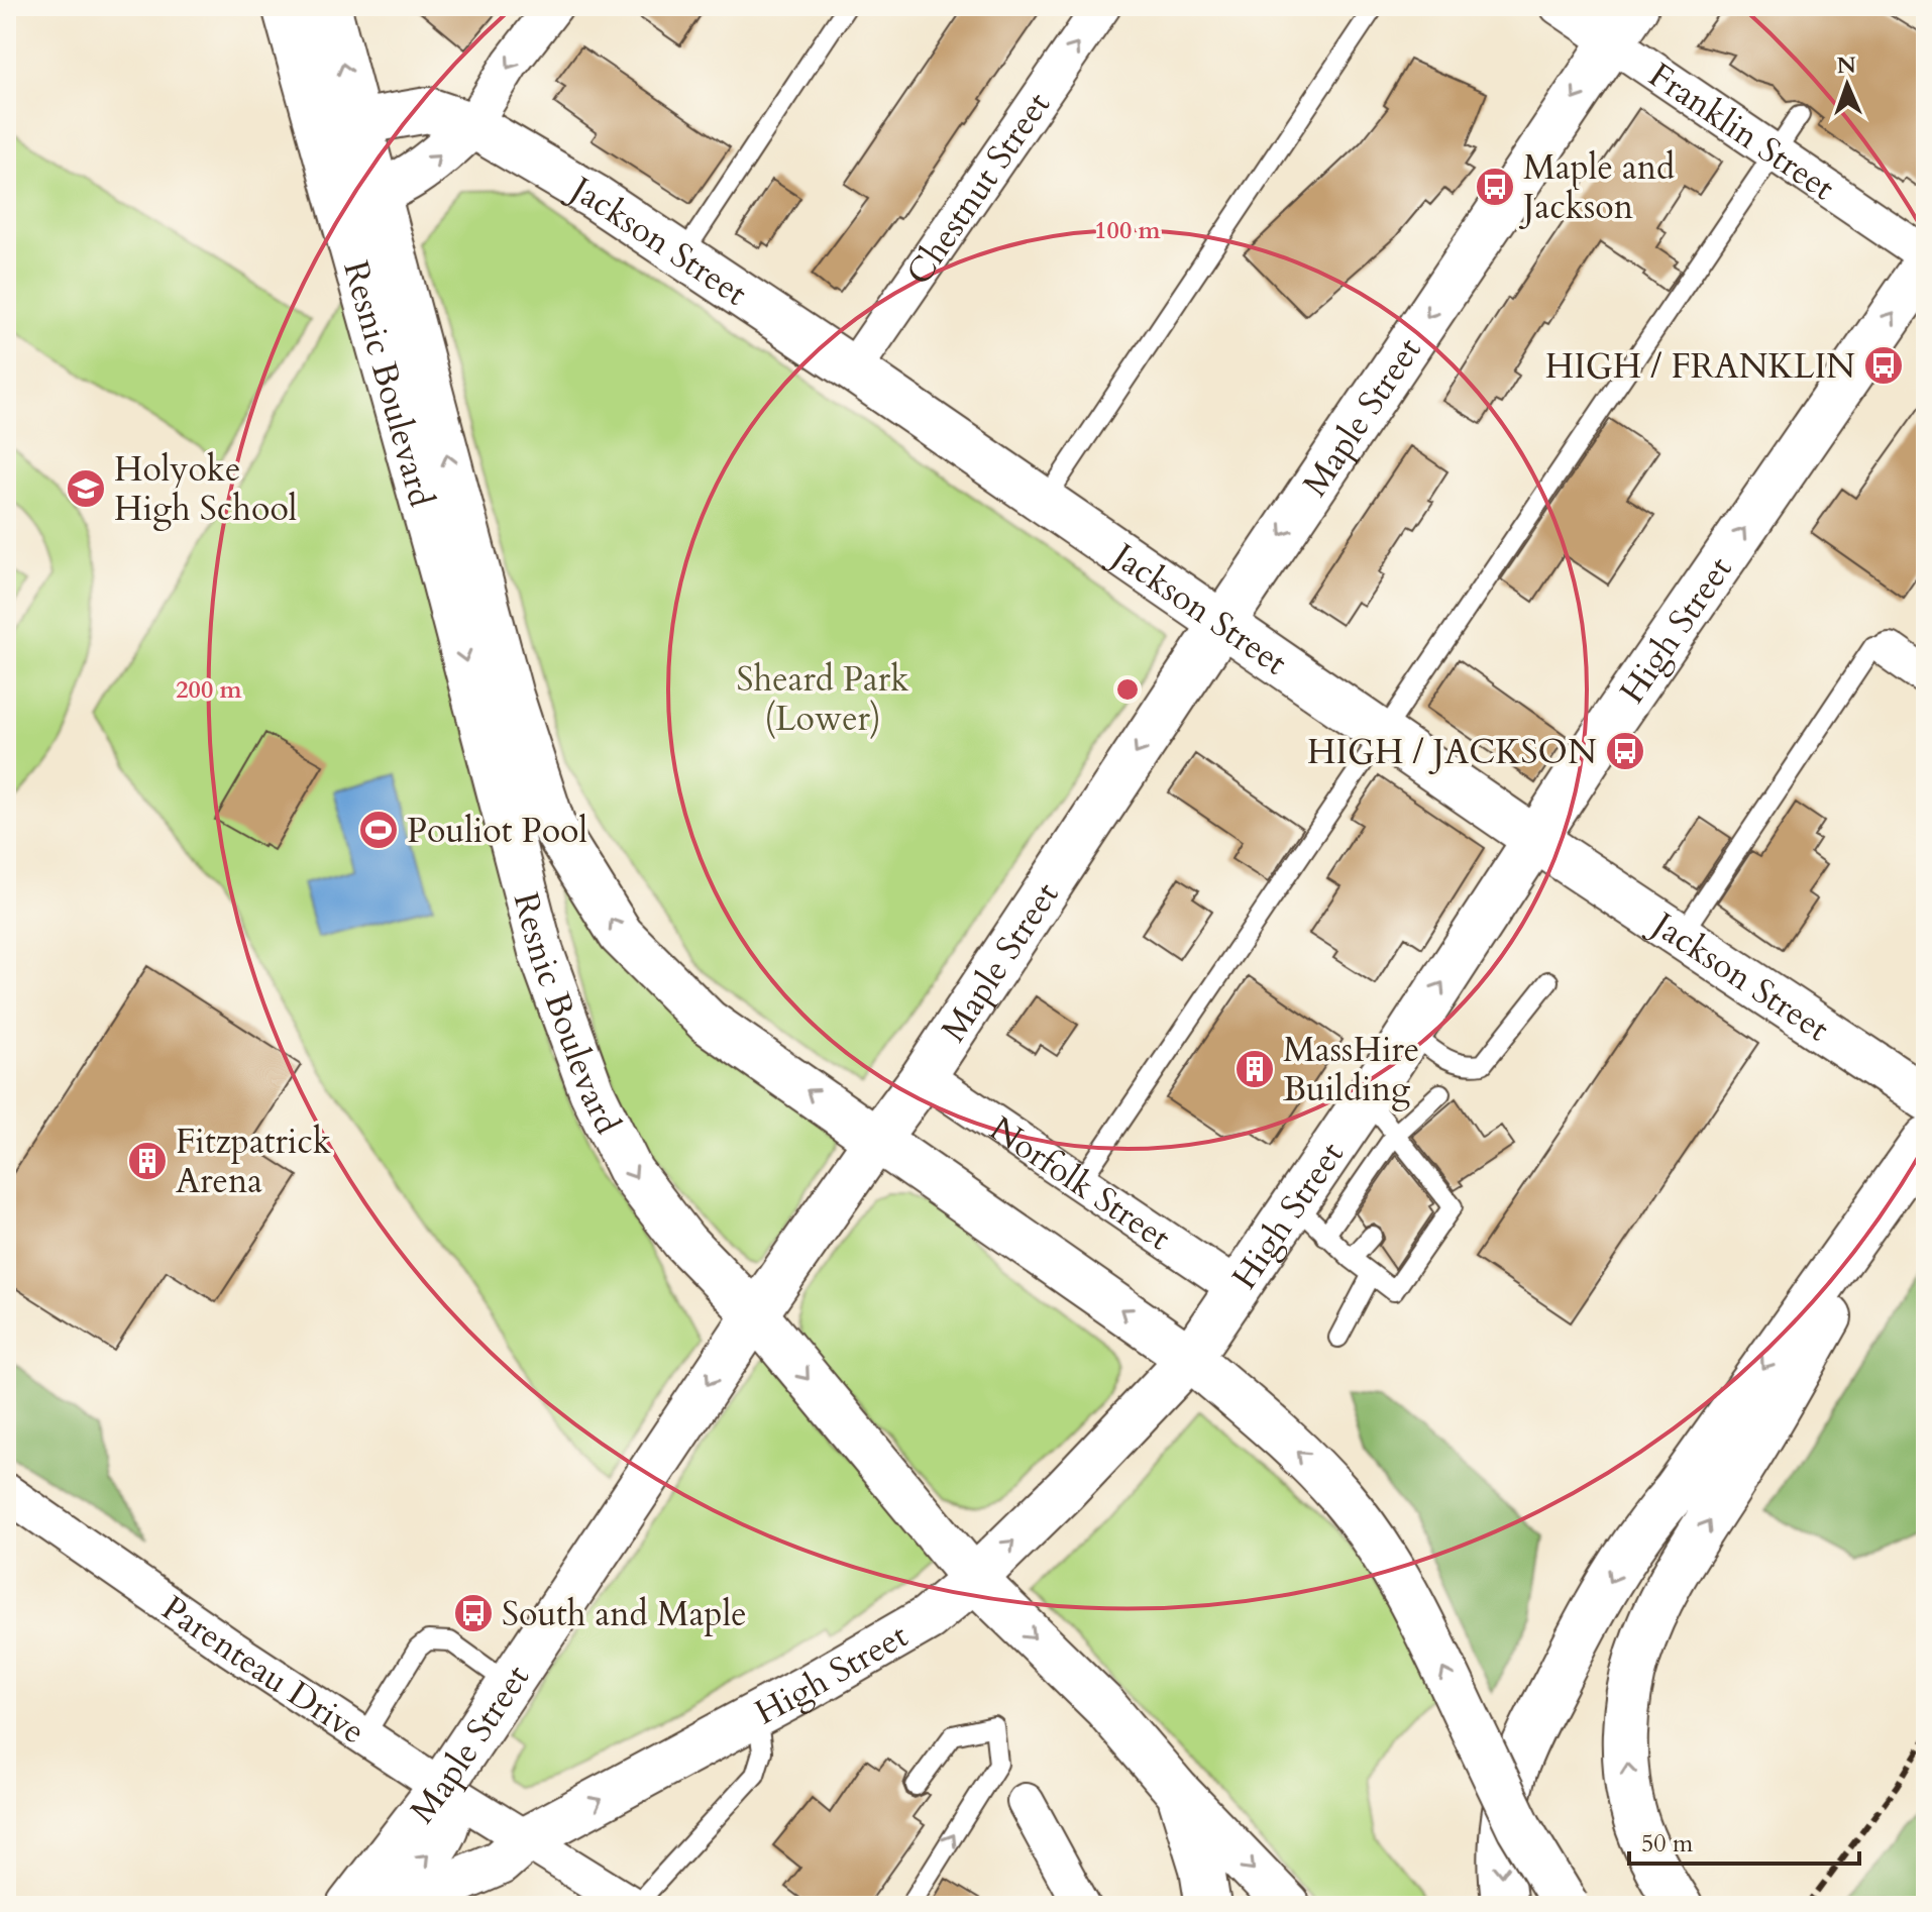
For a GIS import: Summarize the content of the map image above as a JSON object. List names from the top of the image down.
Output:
{
  "streets": {
    "main road": [
      "Jackson Street",
      "Resnic Boulevard",
      "Maple Street",
      "High Street"
    ],
    "street": [
      "Franklin Street",
      "Chestnut Street",
      "Norfolk Street",
      "Parenteau Drive"
    ]
  },
  "crossings": [
    ["Franklin Street", "Maple Street"],
    ["Chestnut Street", "Jackson Street"],
    ["Jackson Street", "Resnic Boulevard"],
    ["Jackson Street", "Maple Street"],
    ["Jackson Street", "High Street"],
    ["Resnic Boulevard", "Maple Street"],
    ["Resnic Boulevard", "High Street"],
    ["Maple Street", "Norfolk Street"],
    ["Maple Street", "Parenteau Drive"],
    ["High Street", "Norfolk Street"],
    ["High Street", "Parenteau Drive"]
  ],
  "one_way": ["Chestnut Street", "Maple Street", "High Street"],
  "parks": ["Sheard Park (Lower)"],
  "places": {
    "bus stop": [
      "Maple and Jackson",
      "HIGH / FRANKLIN",
      "HIGH / JACKSON",
      "South and Maple"
    ],
    "school or university": ["Holyoke High School"],
    "sports": ["Pouliot Pool"],
    "building": ["MassHire Building", "Fitzpatrick Arena"]
  },
  "scale_bar": "50 m",
  "north": "top",
  "rings": ["100 m", "200 m"]
}
